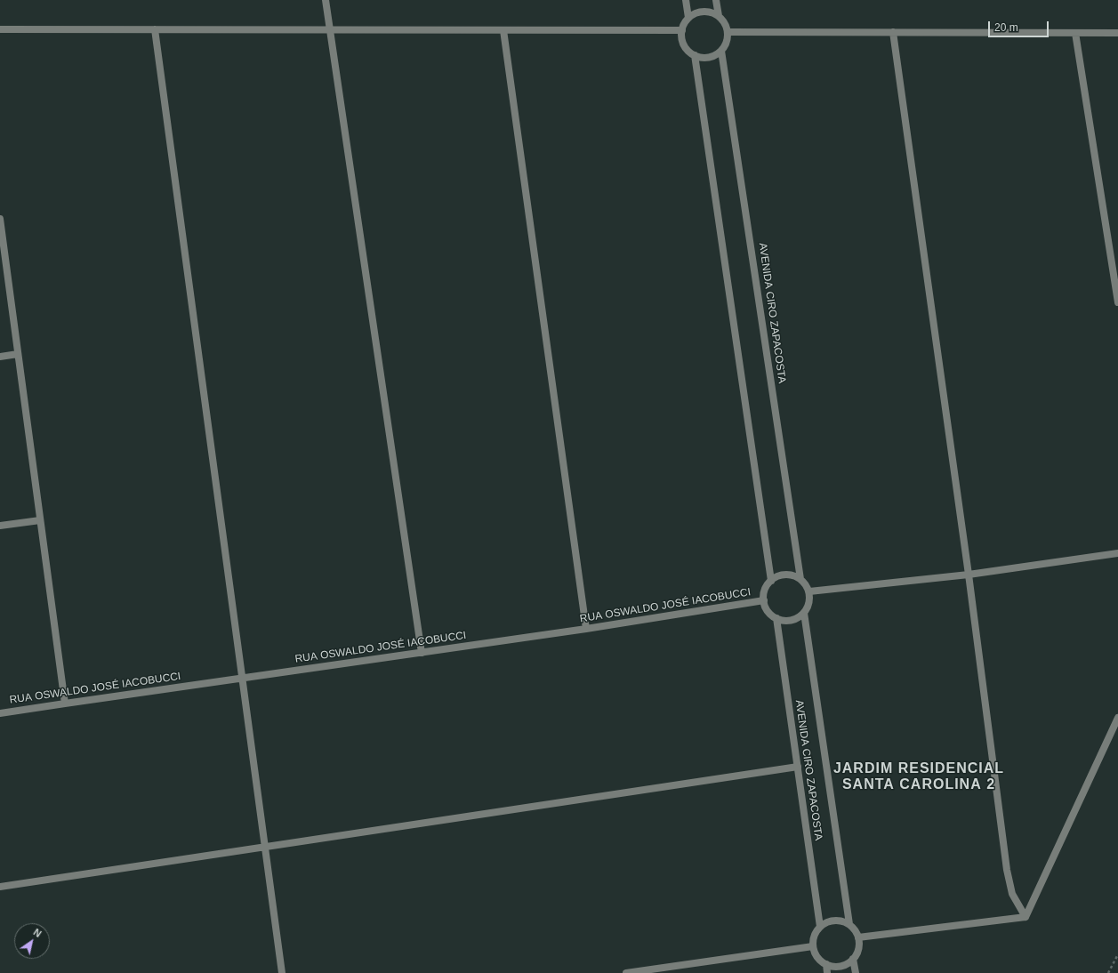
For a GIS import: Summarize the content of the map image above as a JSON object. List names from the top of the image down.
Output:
{
  "streets": {
    "street": ["AVENIDA CIRO ZAPACOSTA", "RUA OSWALDO JOSÉ IACOBUCCI"]
  },
  "crossings": [
    ["AVENIDA CIRO ZAPACOSTA", "RUA OSWALDO JOSÉ IACOBUCCI"]
  ],
  "districts": ["JARDIM RESIDENCIAL SANTA CAROLINA 2"],
  "scale_bar": "20 m",
  "north": "top right"
}
